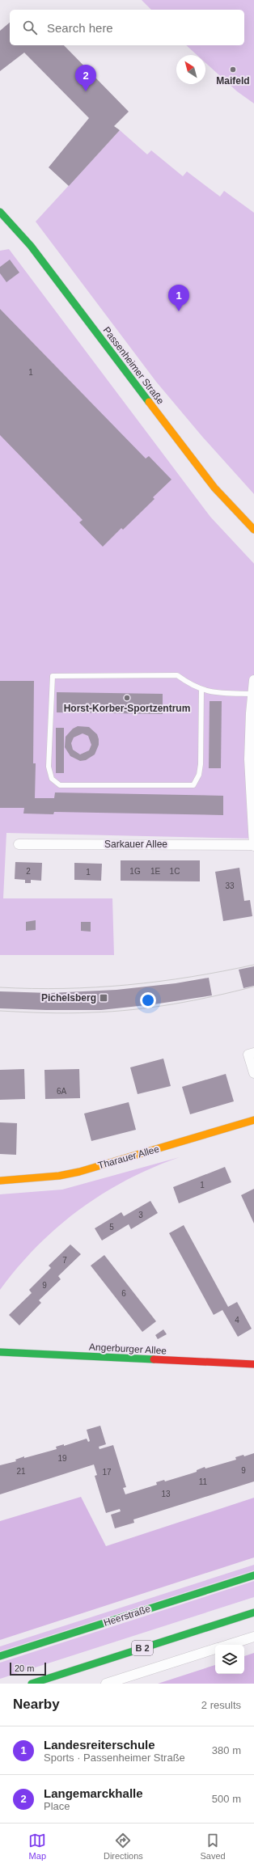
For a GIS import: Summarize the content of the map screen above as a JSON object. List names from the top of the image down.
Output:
{
  "streets": {
    "street": [
      "Passenheimer Straße",
      "Sarkauer Allee",
      "Tharauer Allee",
      "Angerburger Allee",
      "Heerstraße",
      "B 2"
    ]
  },
  "places": {
    "other": ["Maifeld", "Horst-Korber-Sportzentrum"],
    "transit": ["Pichelsberg"]
  },
  "house_numbers": [
    "1",
    "2",
    "1G",
    "1E",
    "1C",
    "1",
    "33",
    "6A",
    "1",
    "3",
    "5",
    "7",
    "9",
    "6",
    "4",
    "19",
    "9",
    "21",
    "17",
    "11",
    "13"
  ],
  "scale_bar": "20 m",
  "north": "top left",
  "page": {
    "search": "Search here",
    "pins": ["2", "1"],
    "scale": "20 m",
    "heading": ["Nearby", "2 results"],
    "list": [
      {
        "mark": "1",
        "name": "Landesreiterschule",
        "note": "Sports · Passenheimer Straße",
        "value": "380 m"
      },
      {
        "mark": "2",
        "name": "Langemarckhalle",
        "note": "Place",
        "value": "500 m"
      }
    ],
    "nav": ["Map", "Directions", "Saved"]
  }
}
